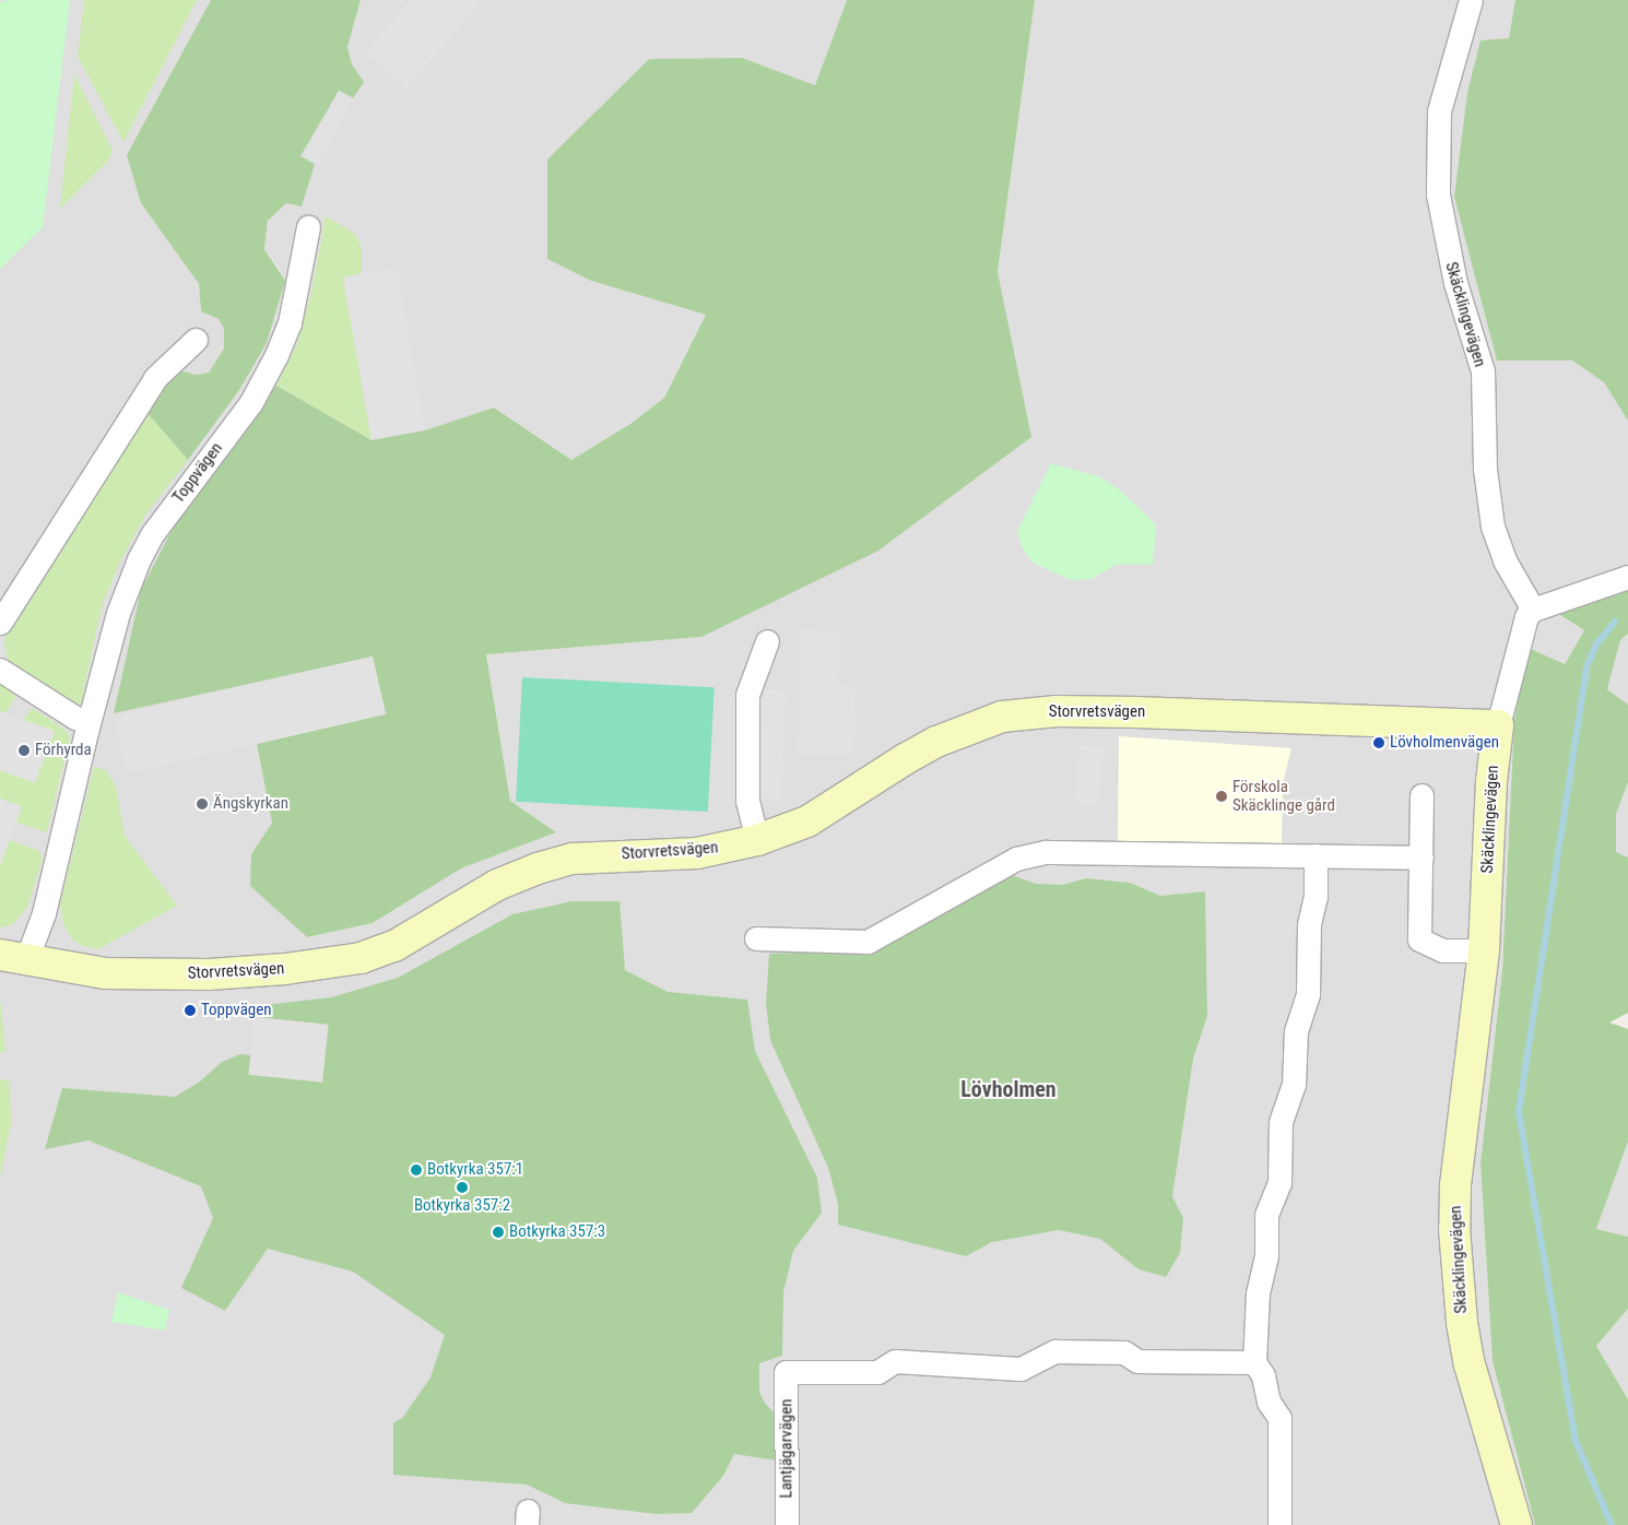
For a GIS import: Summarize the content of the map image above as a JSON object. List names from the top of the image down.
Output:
{
  "streets": {
    "street": [
      "Skäcklingevägen",
      "Toppvägen",
      "Storvretsvägen",
      "Lantjägarvägen"
    ]
  },
  "crossings": [
    ["Skäcklingevägen", "Storvretsvägen"],
    ["Toppvägen", "Storvretsvägen"]
  ],
  "districts": ["Lövholmen"],
  "places": [
    "Lövholmenvägen",
    "Förhyrda",
    "Förskola Skäcklinge gård",
    "Ängskyrkan",
    "Toppvägen",
    "Botkyrka 357:1",
    "Botkyrka 357:2",
    "Botkyrka 357:3"
  ]
}
